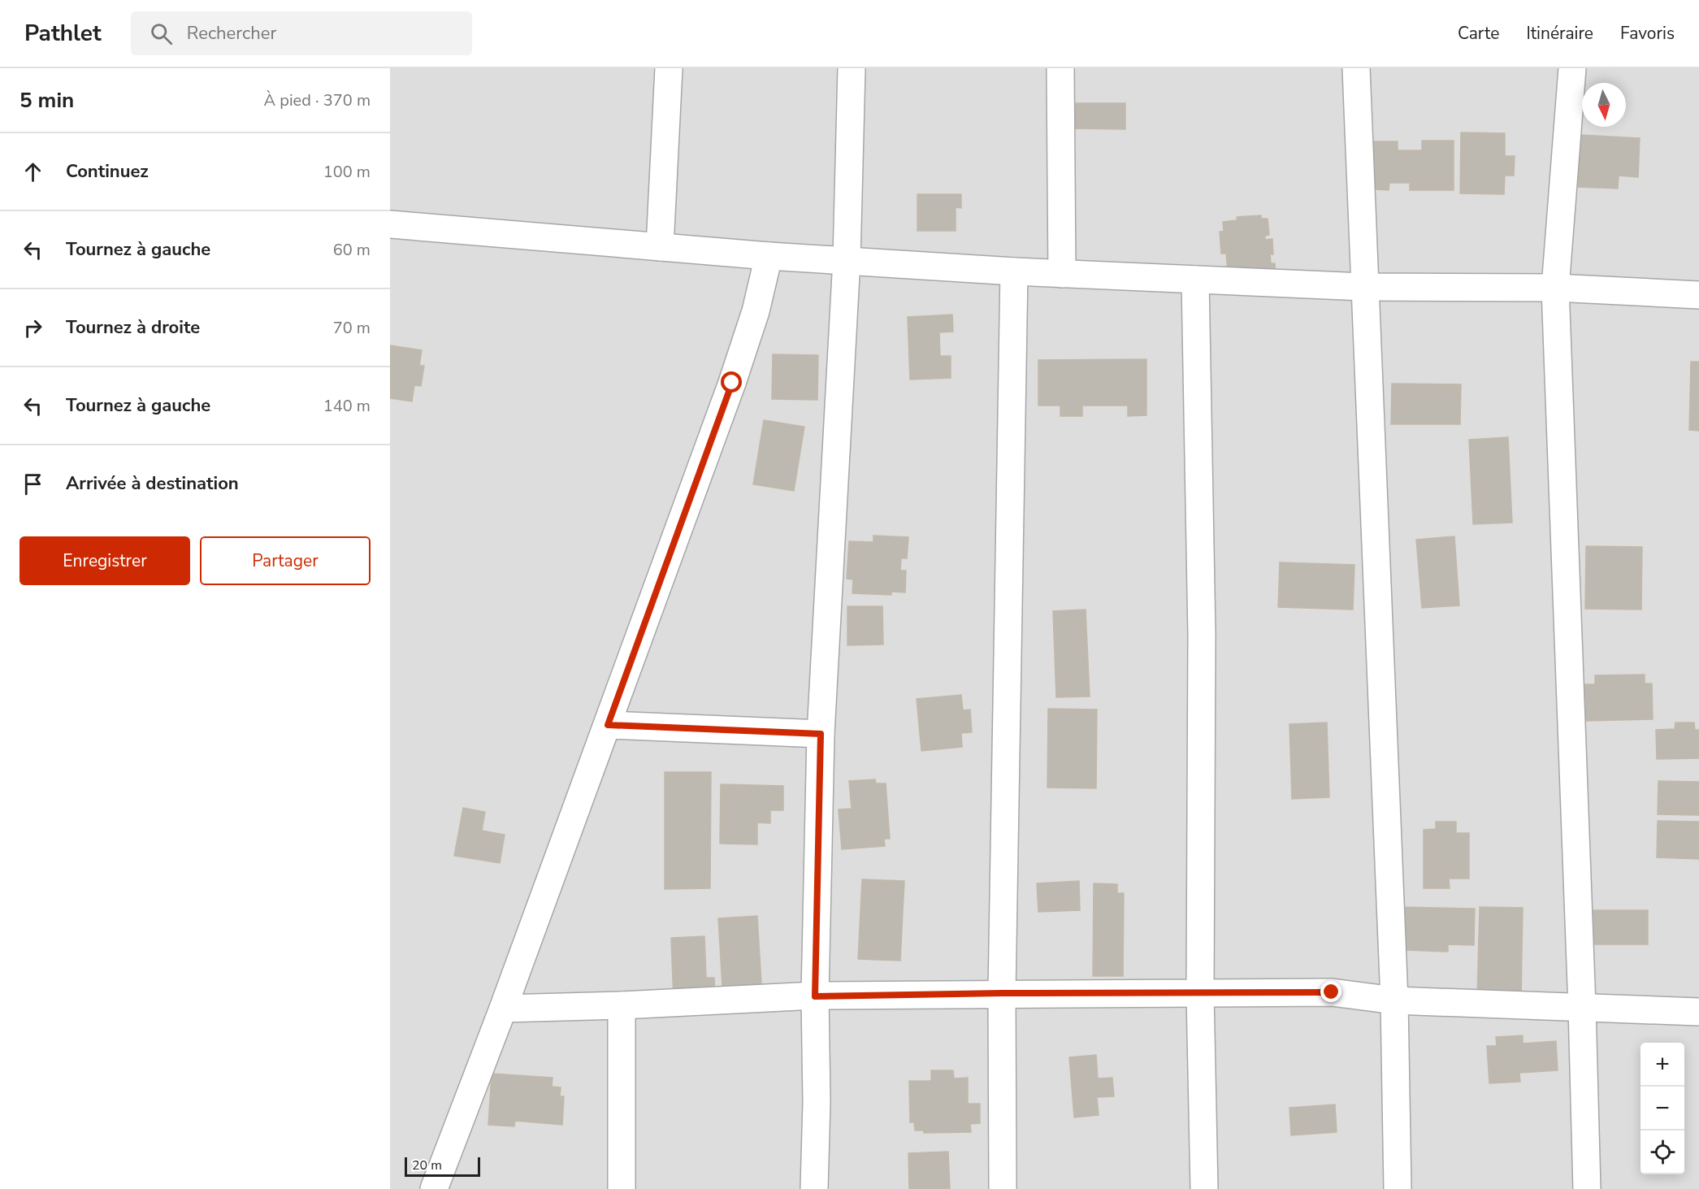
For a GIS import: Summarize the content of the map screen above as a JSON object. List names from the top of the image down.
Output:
{
  "scale_bar": "20 m",
  "north": "bottom",
  "page": {
    "header": "Pathlet",
    "search": "Rechercher",
    "nav": ["Carte", "Itinéraire", "Favoris"],
    "heading": ["5 min", "À pied · 370 m"],
    "list": [
      ["Continuez", "100 m"],
      ["Tournez à gauche", "60 m"],
      ["Tournez à droite", "70 m"],
      ["Tournez à gauche", "140 m"],
      "Arrivée à destination"
    ],
    "buttons": ["Enregistrer", "Partager"],
    "map_buttons": ["+", "−"],
    "scale": "20 m"
  }
}
